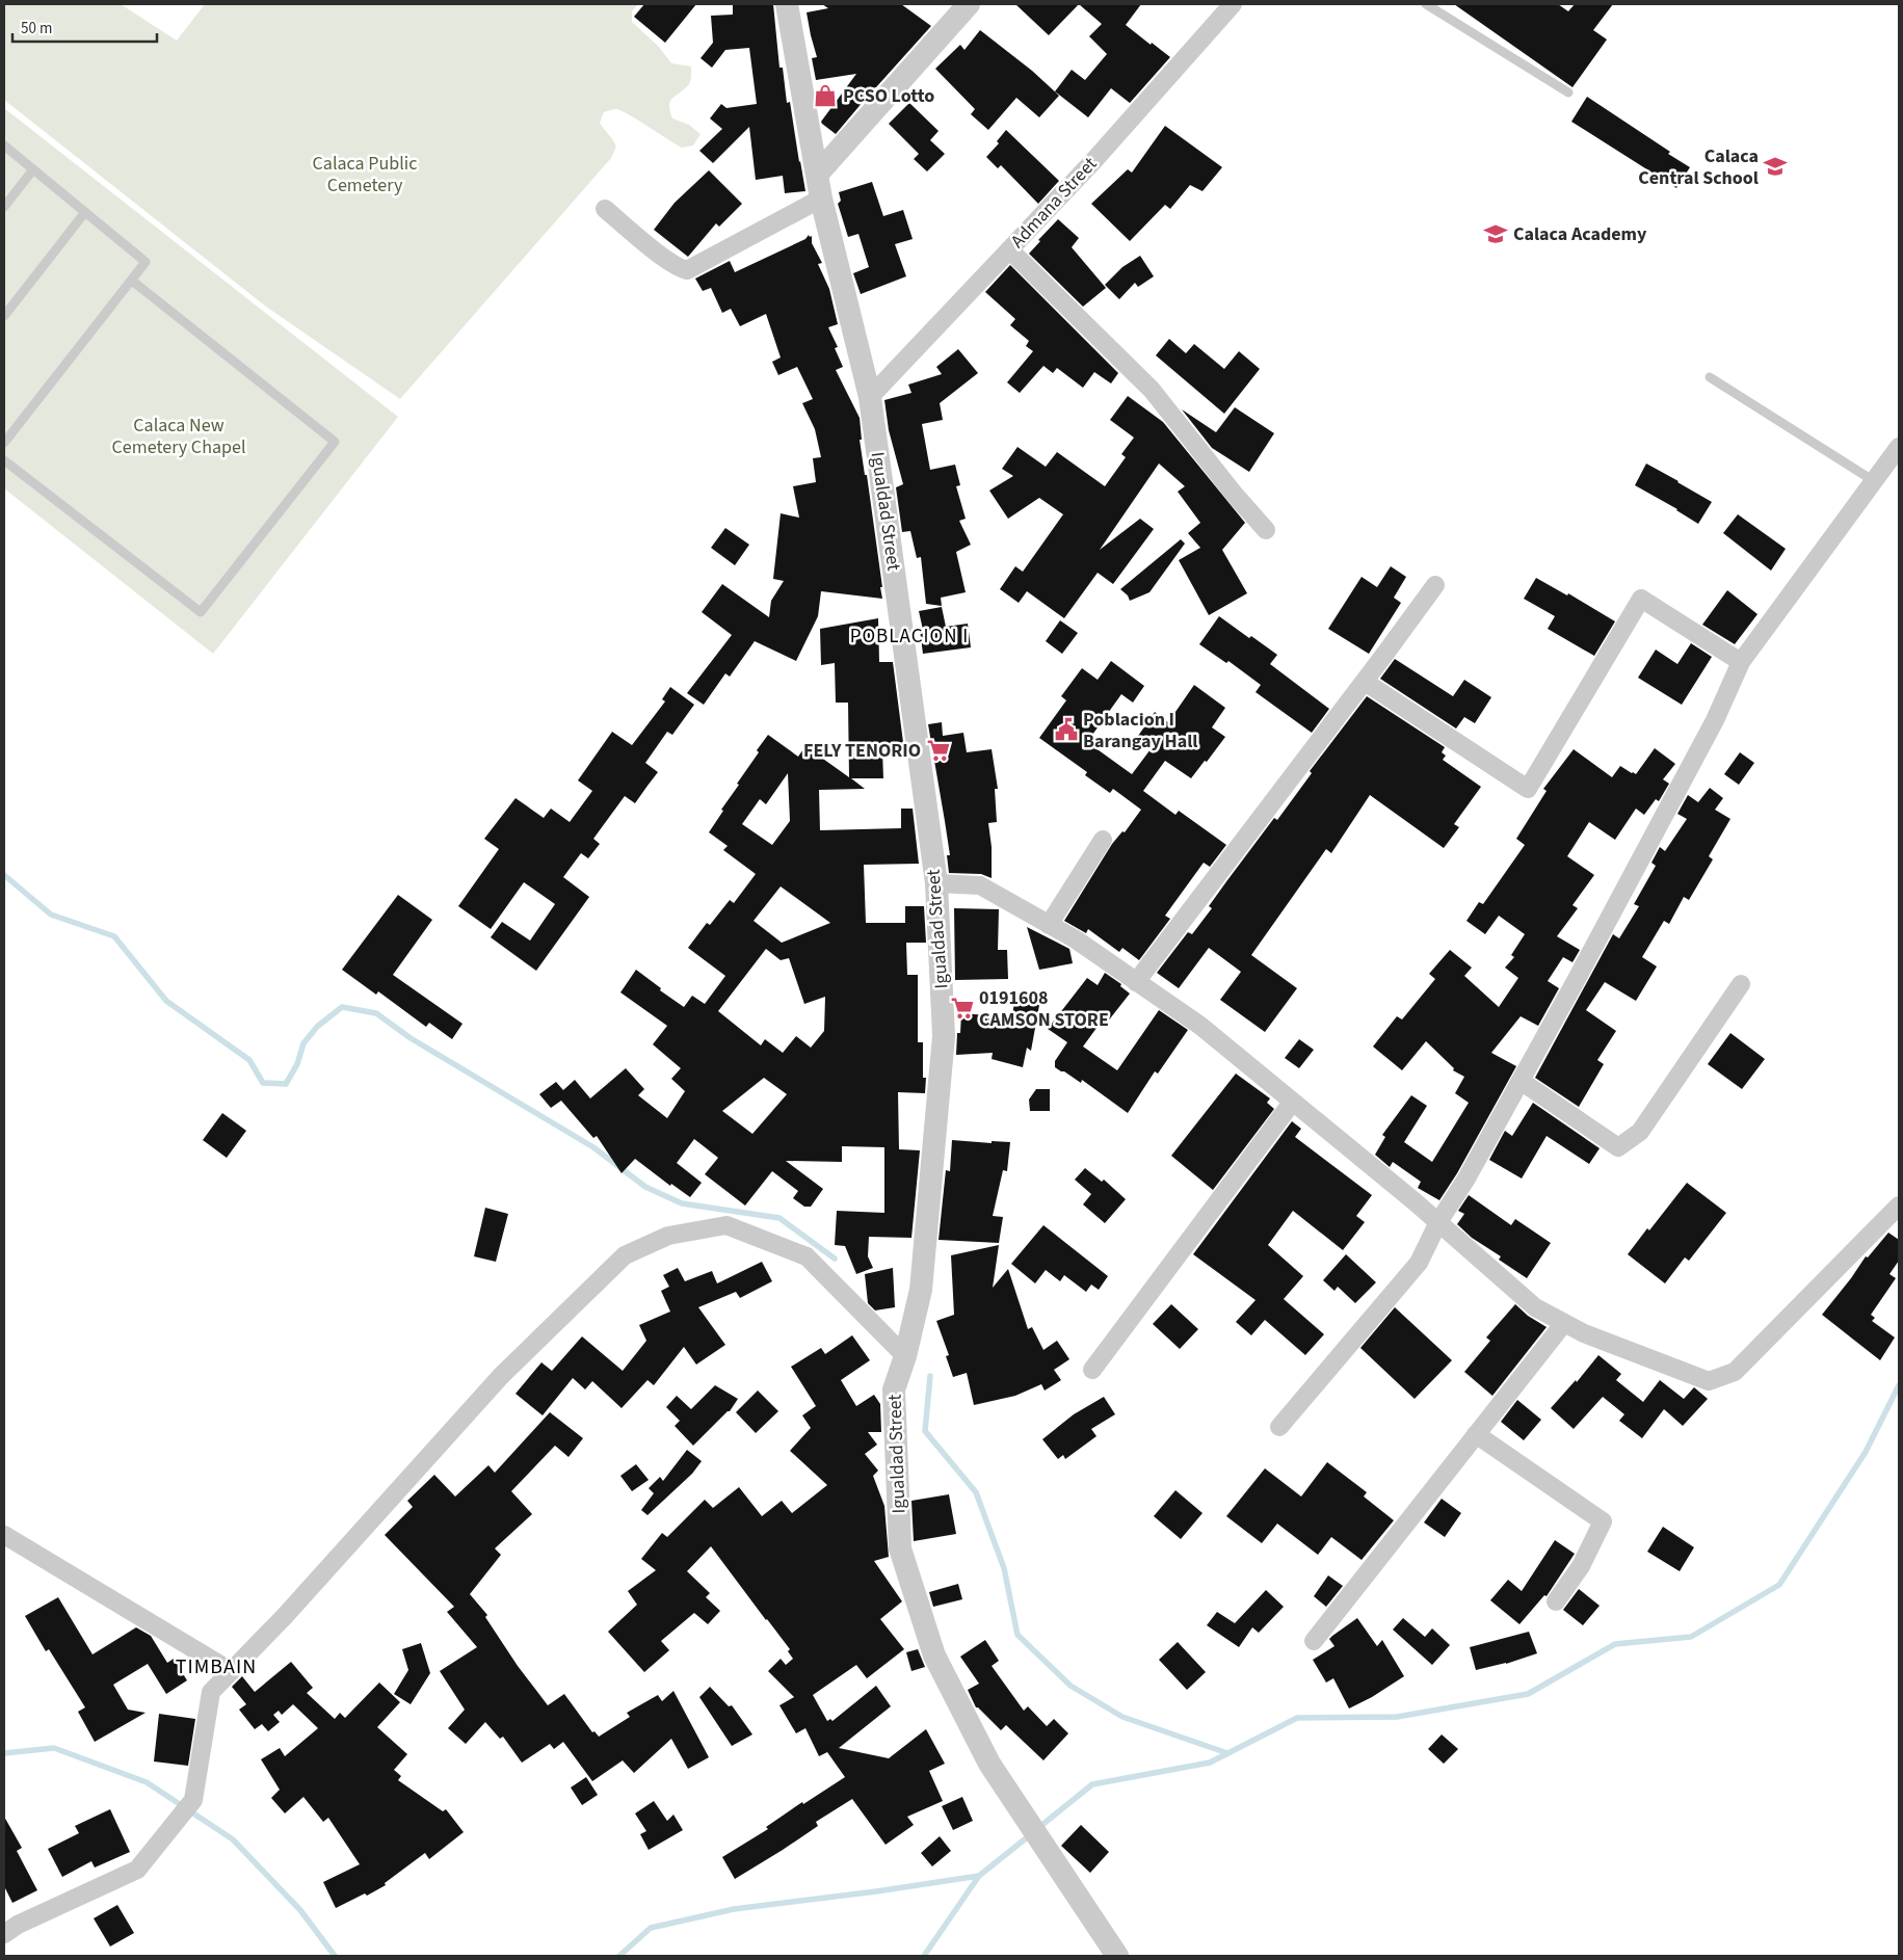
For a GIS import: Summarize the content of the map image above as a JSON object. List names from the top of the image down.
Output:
{
  "streets": {
    "street": ["Admana Street", "Igualdad Street"]
  },
  "crossings": [
    ["Admana Street", "Igualdad Street"]
  ],
  "districts": ["POBLACION I", "TIMBAIN"],
  "parks": ["Calaca Public Cemetery", "Calaca New Cemetery Chapel"],
  "places": {
    "shop": ["PCSO Lotto"],
    "school or university": ["Calaca Central School", "Calaca Academy"],
    "public building": ["Poblacion I Barangay Hall"],
    "supermarket": ["FELY TENORIO", "0191608 CAMSON STORE"]
  },
  "scale_bar": "50 m"
}
